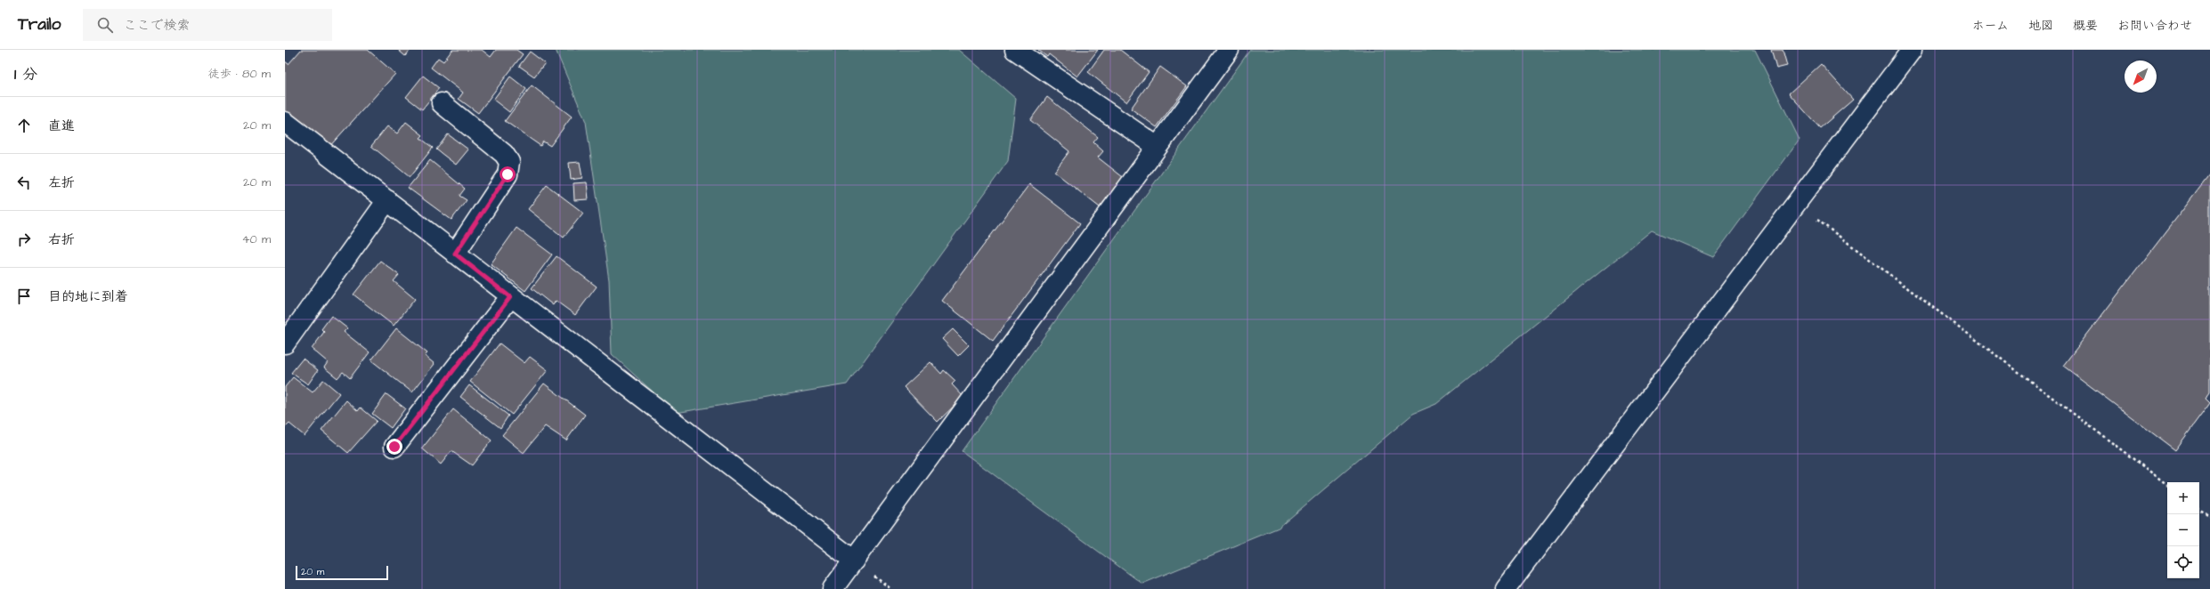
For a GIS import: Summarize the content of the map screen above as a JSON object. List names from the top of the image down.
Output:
{
  "scale_bar": "20 m",
  "north": "bottom left",
  "page": {
    "header": "Trailo",
    "search": "ここで検索",
    "nav": [
      "ホーム",
      "地図",
      "概要",
      "お問い合わせ"
    ],
    "heading": ["1 分", "徒歩 · 80 m"],
    "list": [
      ["直進", "20 m"],
      ["左折", "20 m"],
      ["右折", "40 m"],
      "目的地に到着"
    ],
    "map_buttons": ["+", "−"],
    "scale": "20 m"
  }
}
